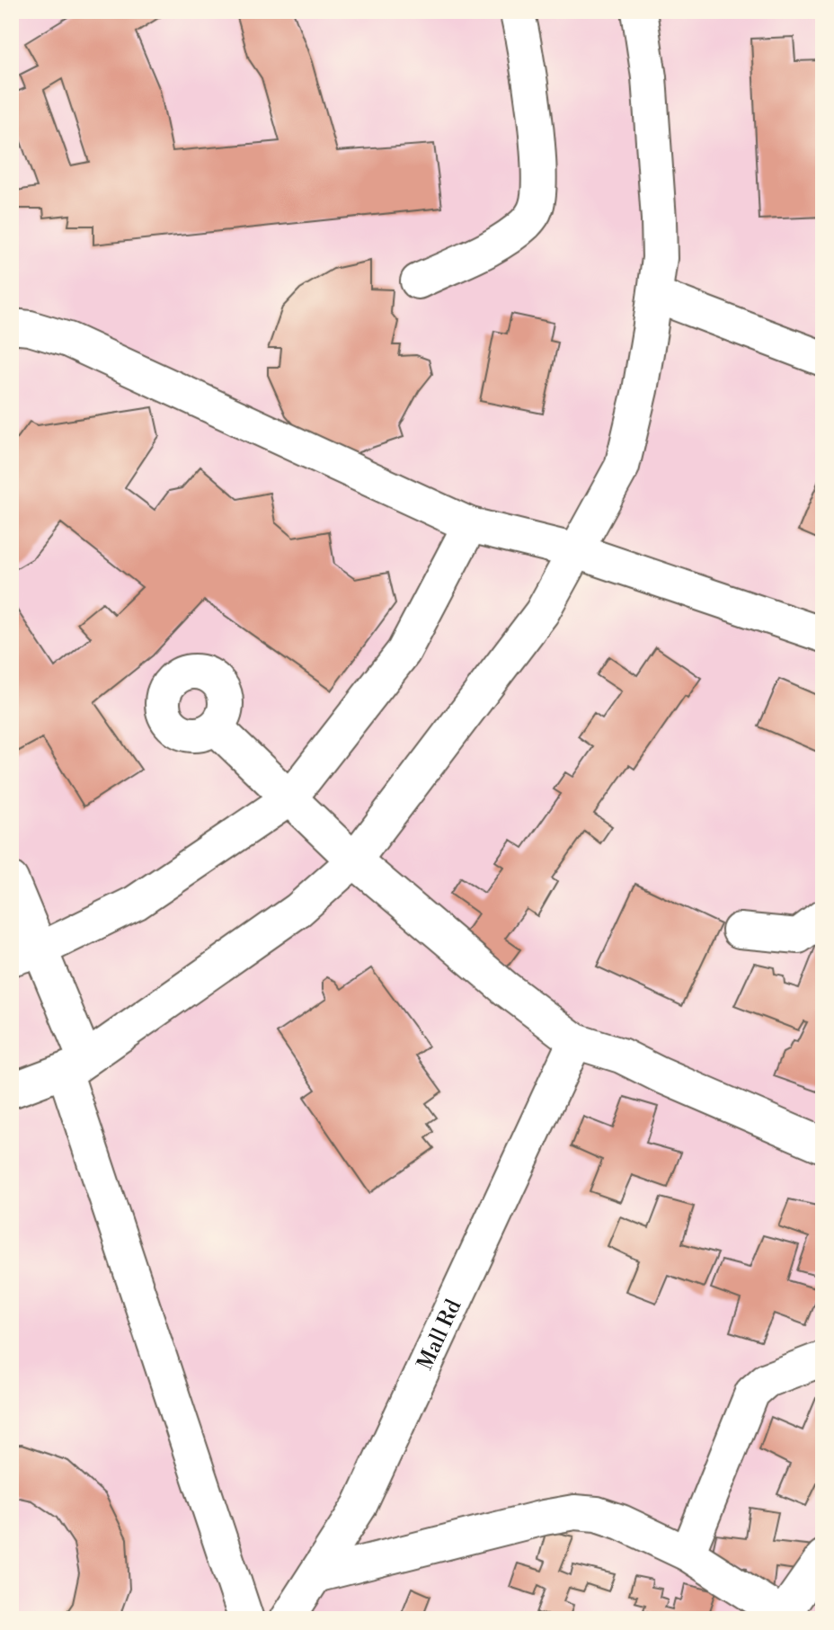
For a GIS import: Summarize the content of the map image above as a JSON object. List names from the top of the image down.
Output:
{
  "streets": {
    "lane": ["Mall Rd"]
  }
}
